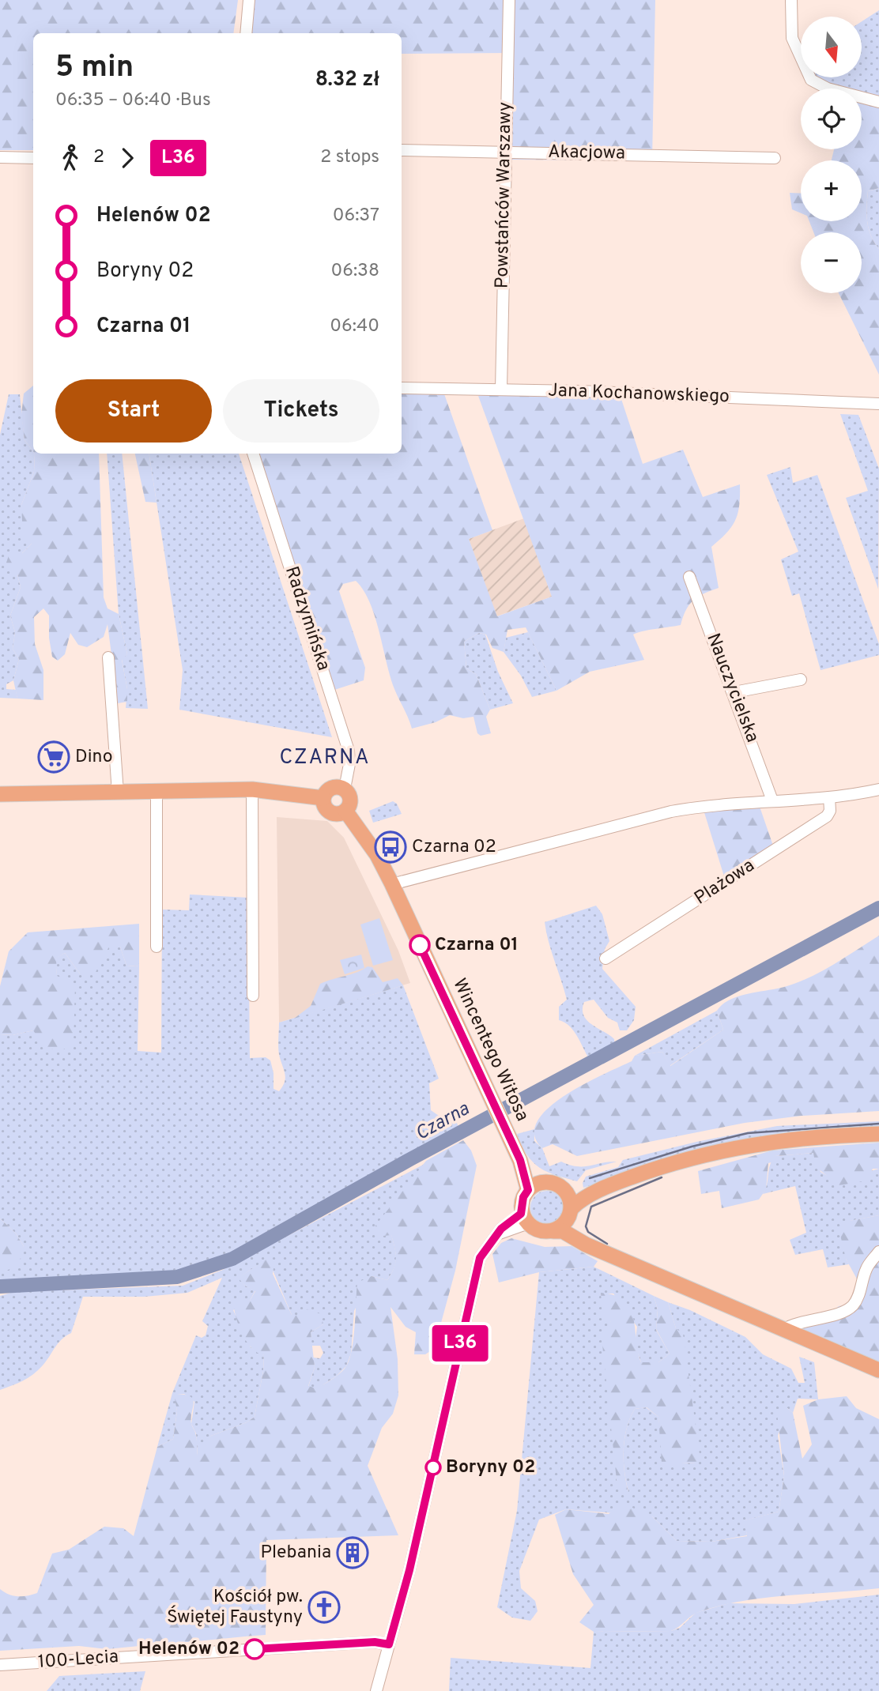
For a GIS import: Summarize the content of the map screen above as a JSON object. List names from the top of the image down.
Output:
{
  "streets": {
    "main road": ["Wincentego Witosa"],
    "street": [
      "Akacjowa",
      "Powstańców Warszawy",
      "Jana Kochanowskiego",
      "Radzymińska",
      "Nauczycielska",
      "Plażowa",
      "100-Lecia"
    ]
  },
  "crossings": [
    ["Akacjowa", "Powstańców Warszawy"],
    ["Powstańców Warszawy", "Jana Kochanowskiego"],
    ["Radzymińska", "Wincentego Witosa"]
  ],
  "districts": ["CZARNA"],
  "water": ["Czarna"],
  "places": {
    "supermarket": ["Dino"],
    "bus stop": ["Czarna 02"],
    "other": ["Czarna 01", "Boryny 02", "Helenów 02"],
    "building": ["Plebania"],
    "church": ["Kościół pw. Świętej Faustyny"]
  },
  "lines": ["bus line L36"],
  "north": "bottom",
  "page": {
    "on_map": "L36",
    "map_buttons": ["+", "−"],
    "heading": ["5 min", "06:35 – 06:40 · Bus", "8.32 zł"],
    "legs": ["2", "L36", "2 stops"],
    "list": [
      {
        "name": "Helenów 02",
        "value": "06:37"
      },
      {
        "name": "Boryny 02",
        "value": "06:38"
      },
      {
        "name": "Czarna 01",
        "value": "06:40"
      }
    ],
    "buttons": ["Start", "Tickets"]
  }
}
